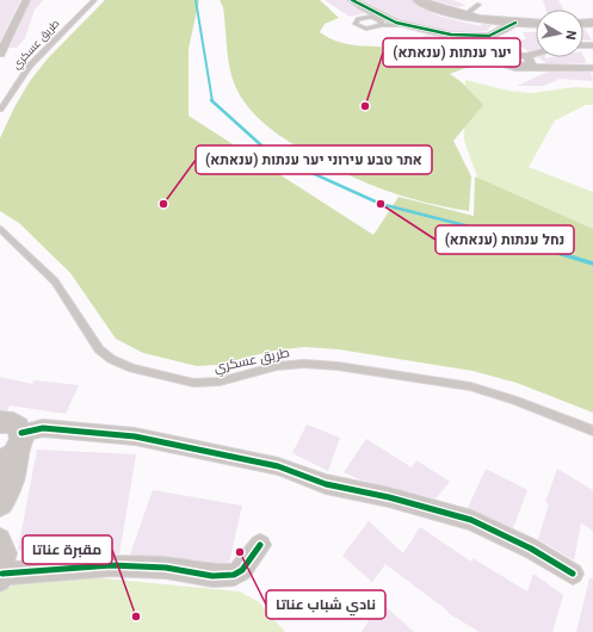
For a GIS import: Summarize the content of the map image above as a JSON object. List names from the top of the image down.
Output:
{
  "streets": {
    "lane": ["طريق عسكري"]
  },
  "places": [
    "יער ענתות (ענאתא)",
    "אתר טבע עירוני יער ענתות (ענאתא)",
    "נחל ענתות (ענאתא)",
    "نادي شباب عناتا",
    "مقبرة عناتا"
  ],
  "north": "right"
}
